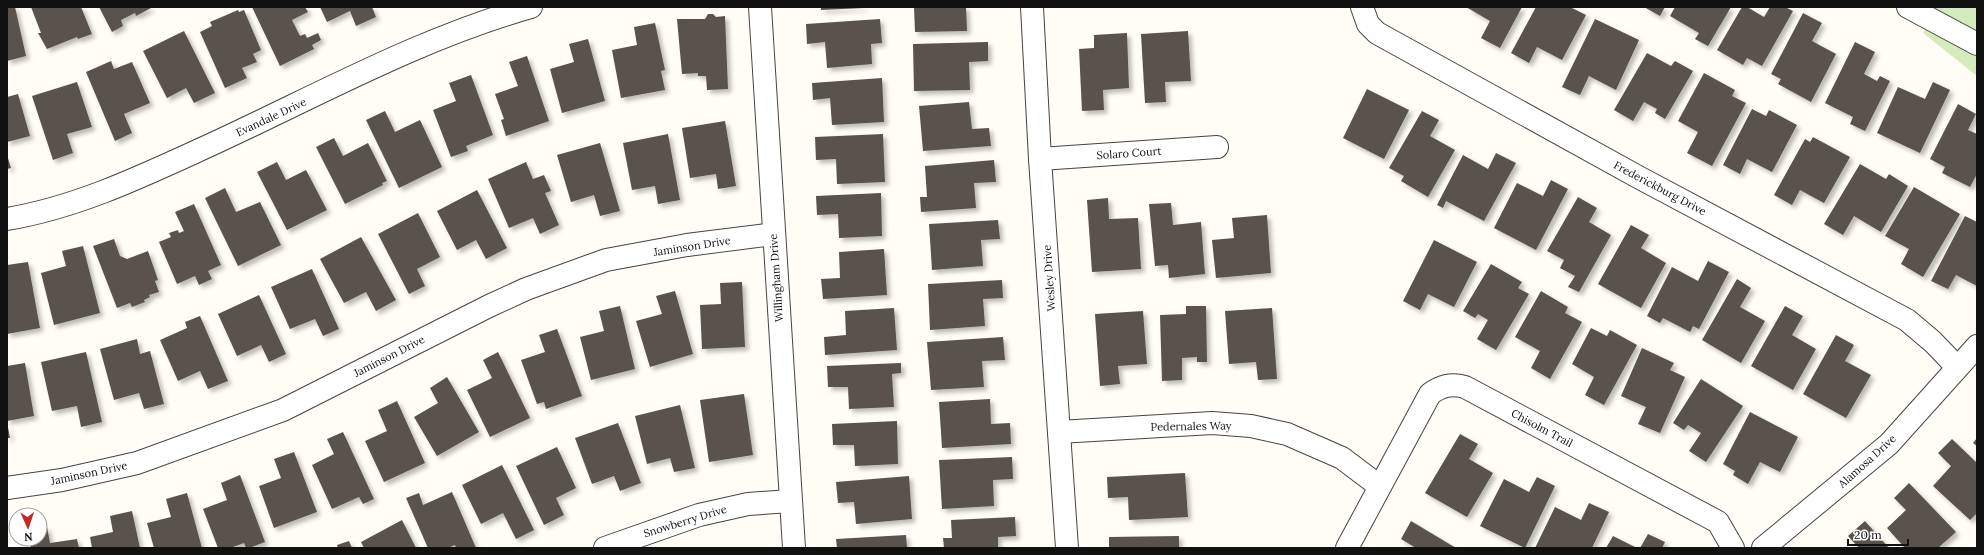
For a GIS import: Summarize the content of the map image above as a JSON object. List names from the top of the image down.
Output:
{
  "streets": {
    "street": [
      "Evandale Drive",
      "Solaro Court",
      "Frederickburg Drive",
      "Jaminson Drive",
      "Willingham Drive",
      "Wesley Drive",
      "Pedernales Way",
      "Chisolm Trail",
      "Alamosa Drive",
      "Snowberry Drive"
    ]
  },
  "crossings": [
    ["Solaro Court", "Wesley Drive"],
    ["Frederickburg Drive", "Alamosa Drive"],
    ["Jaminson Drive", "Willingham Drive"],
    ["Willingham Drive", "Snowberry Drive"],
    ["Wesley Drive", "Pedernales Way"],
    ["Pedernales Way", "Chisolm Trail"]
  ],
  "scale_bar": "20 m",
  "north": "bottom"
}
